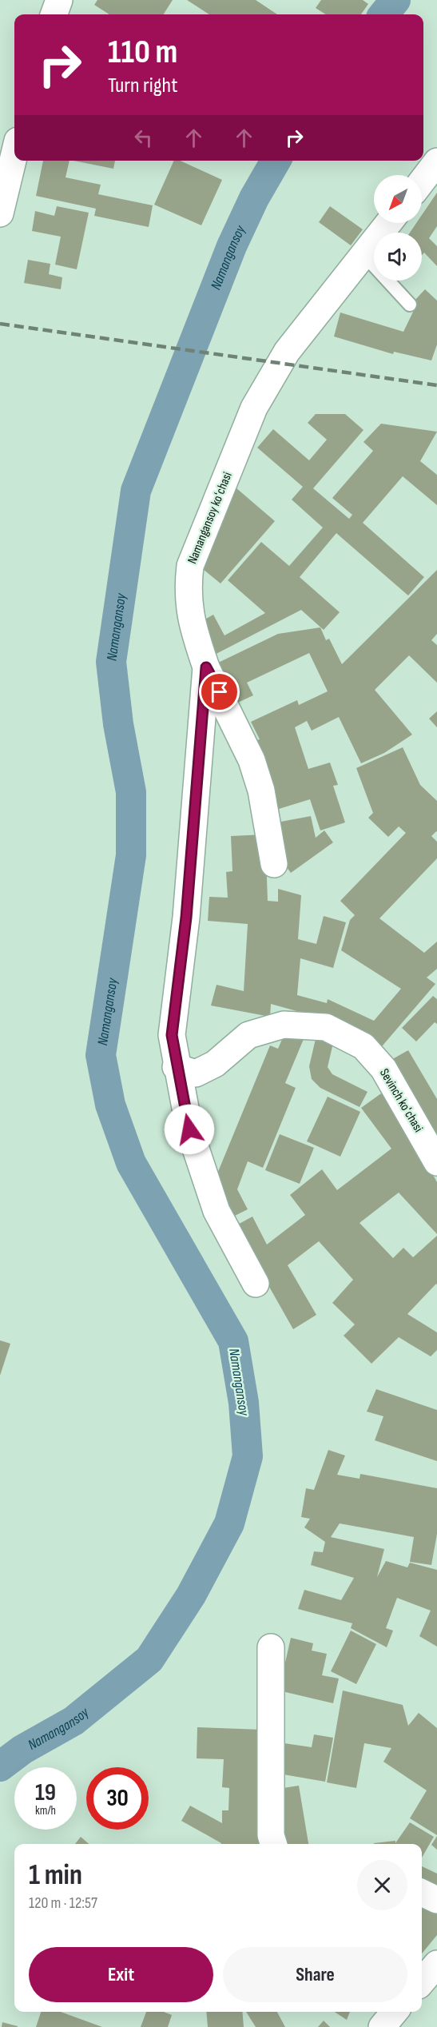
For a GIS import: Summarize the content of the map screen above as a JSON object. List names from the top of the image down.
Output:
{
  "streets": {
    "street": ["Namangansoy koʻchasi", "Sevinch koʻchasi"]
  },
  "crossings": [
    ["Namangansoy koʻchasi", "Sevinch koʻchasi"]
  ],
  "water": ["Namangansoy"],
  "north": "bottom left",
  "page": {
    "turn": ["110 m", "Turn right"],
    "speed": "19 km/h",
    "limit": "30",
    "heading": ["1 min", "120 m · 12:57"],
    "buttons": ["Exit", "Share"]
  }
}
